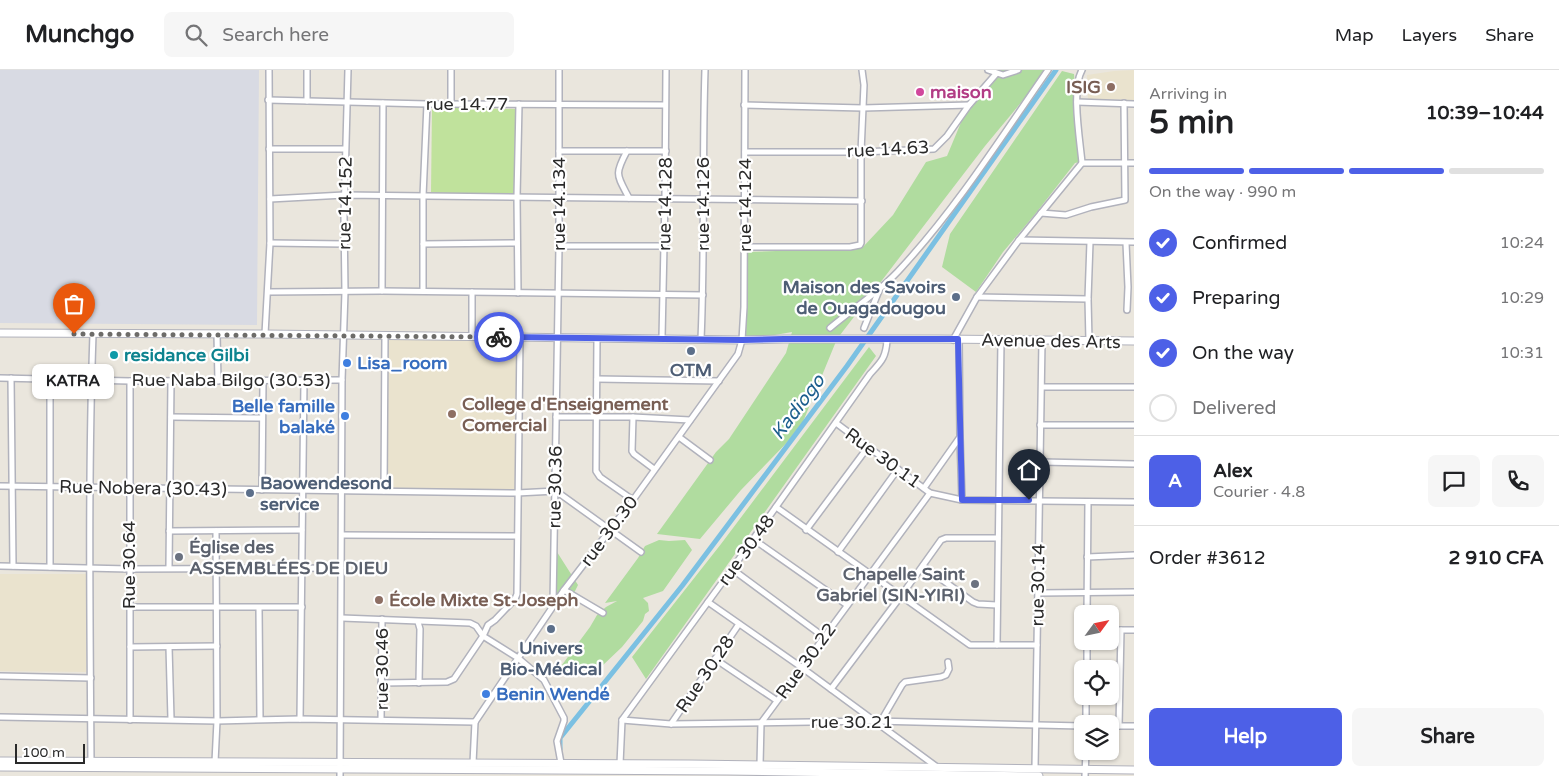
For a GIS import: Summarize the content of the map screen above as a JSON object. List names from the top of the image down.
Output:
{
  "streets": {
    "main road": ["Avenue des Arts"],
    "street": [
      "rue 14.77",
      "rue 14.63",
      "rue 14.152",
      "rue 14.134",
      "rue 14.128",
      "rue 14.126",
      "rue 14.124",
      "Rue Naba Bilgo (30.53)",
      "Rue 30.11",
      "rue 30.36",
      "Rue Nobera (30.43)",
      "rue 30.30",
      "rue 30.48",
      "Rue 30.64",
      "rue 30.14",
      "Rue 30.22",
      "rue 30.46",
      "Rue 30.28",
      "rue 30.21"
    ]
  },
  "crossings": [
    ["rue 14.77", "rue 14.152"],
    ["rue 14.77", "rue 14.134"],
    ["rue 14.77", "rue 14.128"],
    ["rue 14.63", "rue 14.124"],
    ["rue 14.152", "Avenue des Arts"],
    ["rue 14.152", "Rue Naba Bilgo (30.53)"],
    ["rue 14.152", "Rue Nobera (30.43)"],
    ["rue 14.134", "Avenue des Arts"],
    ["rue 14.134", "rue 30.36"],
    ["rue 14.128", "Avenue des Arts"],
    ["rue 14.126", "Avenue des Arts"],
    ["rue 14.124", "Avenue des Arts"],
    ["rue 14.124", "rue 30.30"],
    ["Avenue des Arts", "rue 30.36"],
    ["Avenue des Arts", "rue 30.30"],
    ["Avenue des Arts", "rue 30.48"],
    ["Avenue des Arts", "rue 30.14"],
    ["Rue Naba Bilgo (30.53)", "Rue 30.64"],
    ["Rue 30.11", "rue 30.48"],
    ["Rue 30.11", "rue 30.14"],
    ["Rue 30.11", "Rue 30.22"],
    ["rue 30.36", "Rue Nobera (30.43)"],
    ["rue 30.36", "rue 30.30"],
    ["Rue Nobera (30.43)", "Rue 30.64"],
    ["rue 30.48", "rue 30.21"],
    ["rue 30.14", "rue 30.21"],
    ["Rue 30.22", "rue 30.21"],
    ["Rue 30.28", "rue 30.21"]
  ],
  "water": ["Kadiogo"],
  "places": [
    "ISIG",
    "maison",
    "Maison des Savoirs de Ouagadougou",
    "KATRA",
    "OTM",
    "residance Gilbi",
    "Lisa_room",
    "College d'Enseignement Comercial",
    "Belle famille balaké",
    "Baowendesond service",
    "Église des ASSEMBLÉES DE DIEU",
    "Chapelle Saint Gabriel (SIN-YIRI)",
    "École Mixte St-Joseph",
    "Univers Bio-Médical",
    "Benin Wendé"
  ],
  "scale_bar": "100 m",
  "north": "top right",
  "page": {
    "header": "Munchgo",
    "search": "Search here",
    "nav": ["Map", "Layers", "Share"],
    "heading": ["5 min", "Arriving in", "10:39–10:44"],
    "panel": [
      "Alex",
      "Courier · 4.8",
      "Order #3612",
      "2 910 CFA"
    ],
    "bar": "On the way · 990 m",
    "list": [
      ["Confirmed", "10:24"],
      ["Preparing", "10:29"],
      ["On the way", "10:31"],
      "Delivered"
    ],
    "bubble": "KATRA",
    "round": "A",
    "buttons": ["Help", "Share"],
    "scale": "100 m"
  }
}
